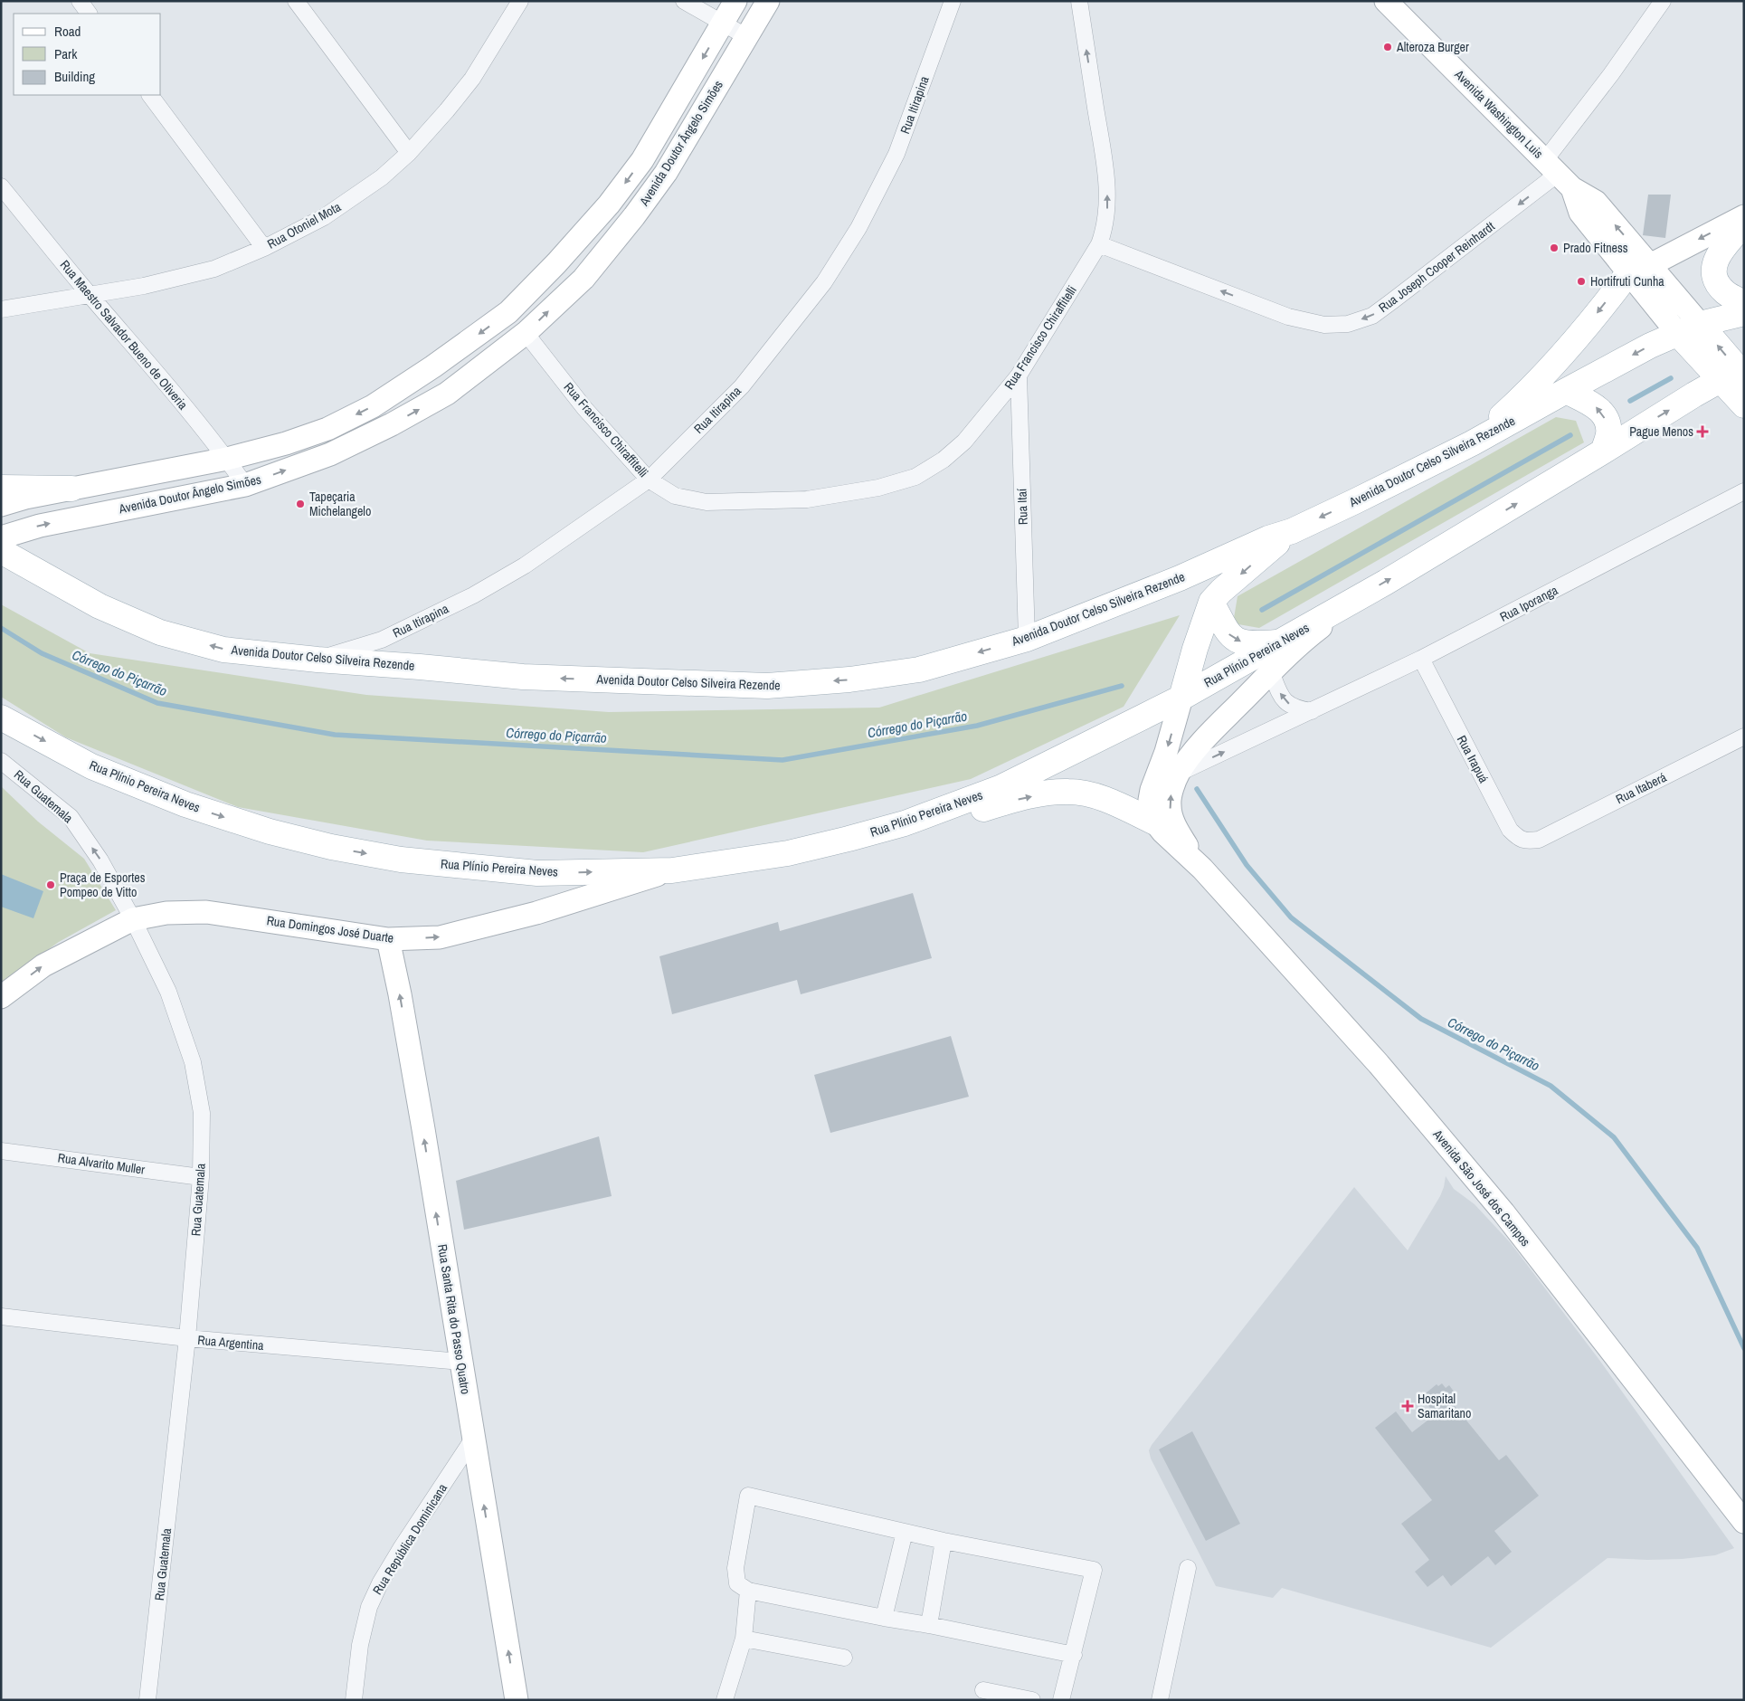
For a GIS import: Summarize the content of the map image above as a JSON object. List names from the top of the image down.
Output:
{
  "streets": {
    "main road": [
      "Avenida Washington Luis",
      "Avenida Doutor Ângelo Simões",
      "Avenida Doutor Celso Silveira Rezende",
      "Rua Plínio Pereira Neves",
      "Rua Domingos José Duarte",
      "Avenida São José dos Campos",
      "Rua Santa Rita do Passo Quatro"
    ],
    "street": [
      "Rua Itirapina",
      "Rua Otoniel Mota",
      "Rua Joseph Cooper Reinhardt",
      "Rua Maestro Salvador Bueno de Oliveria",
      "Rua Francisco Chiraffitelli",
      "Rua Itaí",
      "Rua Iporanga",
      "Rua Irapuá",
      "Rua Itaberá",
      "Rua Guatemala",
      "Rua Alvarito Muller",
      "Rua Argentina",
      "Rua República Dominicana"
    ]
  },
  "crossings": [
    ["Rua Itirapina", "Rua Francisco Chiraffitelli"],
    ["Rua Itirapina", "Avenida Doutor Celso Silveira Rezende"],
    ["Avenida Washington Luis", "Rua Joseph Cooper Reinhardt"],
    ["Avenida Washington Luis", "Avenida Doutor Celso Silveira Rezende"],
    ["Avenida Washington Luis", "Rua Plínio Pereira Neves"],
    ["Avenida Doutor Ângelo Simões", "Rua Maestro Salvador Bueno de Oliveria"],
    ["Avenida Doutor Ângelo Simões", "Rua Francisco Chiraffitelli"],
    ["Rua Otoniel Mota", "Rua Maestro Salvador Bueno de Oliveria"],
    ["Rua Joseph Cooper Reinhardt", "Rua Francisco Chiraffitelli"],
    ["Rua Francisco Chiraffitelli", "Rua Itaí"],
    ["Avenida Doutor Celso Silveira Rezende", "Rua Itaí"],
    ["Rua Iporanga", "Rua Irapuá"],
    ["Rua Iporanga", "Avenida São José dos Campos"],
    ["Rua Plínio Pereira Neves", "Rua Domingos José Duarte"],
    ["Rua Plínio Pereira Neves", "Avenida São José dos Campos"],
    ["Rua Irapuá", "Rua Itaberá"],
    ["Rua Guatemala", "Rua Domingos José Duarte"],
    ["Rua Guatemala", "Rua Alvarito Muller"],
    ["Rua Guatemala", "Rua Argentina"],
    ["Rua Domingos José Duarte", "Rua Santa Rita do Passo Quatro"],
    ["Rua Santa Rita do Passo Quatro", "Rua Argentina"],
    ["Rua Santa Rita do Passo Quatro", "Rua República Dominicana"]
  ],
  "one_way": [
    "Rua Joseph Cooper Reinhardt",
    "Avenida Doutor Celso Silveira Rezende",
    "Rua Plínio Pereira Neves",
    "Rua Domingos José Duarte",
    "Rua Santa Rita do Passo Quatro"
  ],
  "water": ["Córrego do Piçarrão"],
  "places": {
    "other": [
      "Alteroza Burger",
      "Prado Fitness",
      "Hortifruti Cunha",
      "Tapeçaria Michelangelo",
      "Praça de Esportes Pompeo de Vitto"
    ],
    "health": ["Pague Menos", "Hospital Samaritano"]
  },
  "legend": ["Road", "Park", "Building"]
}
